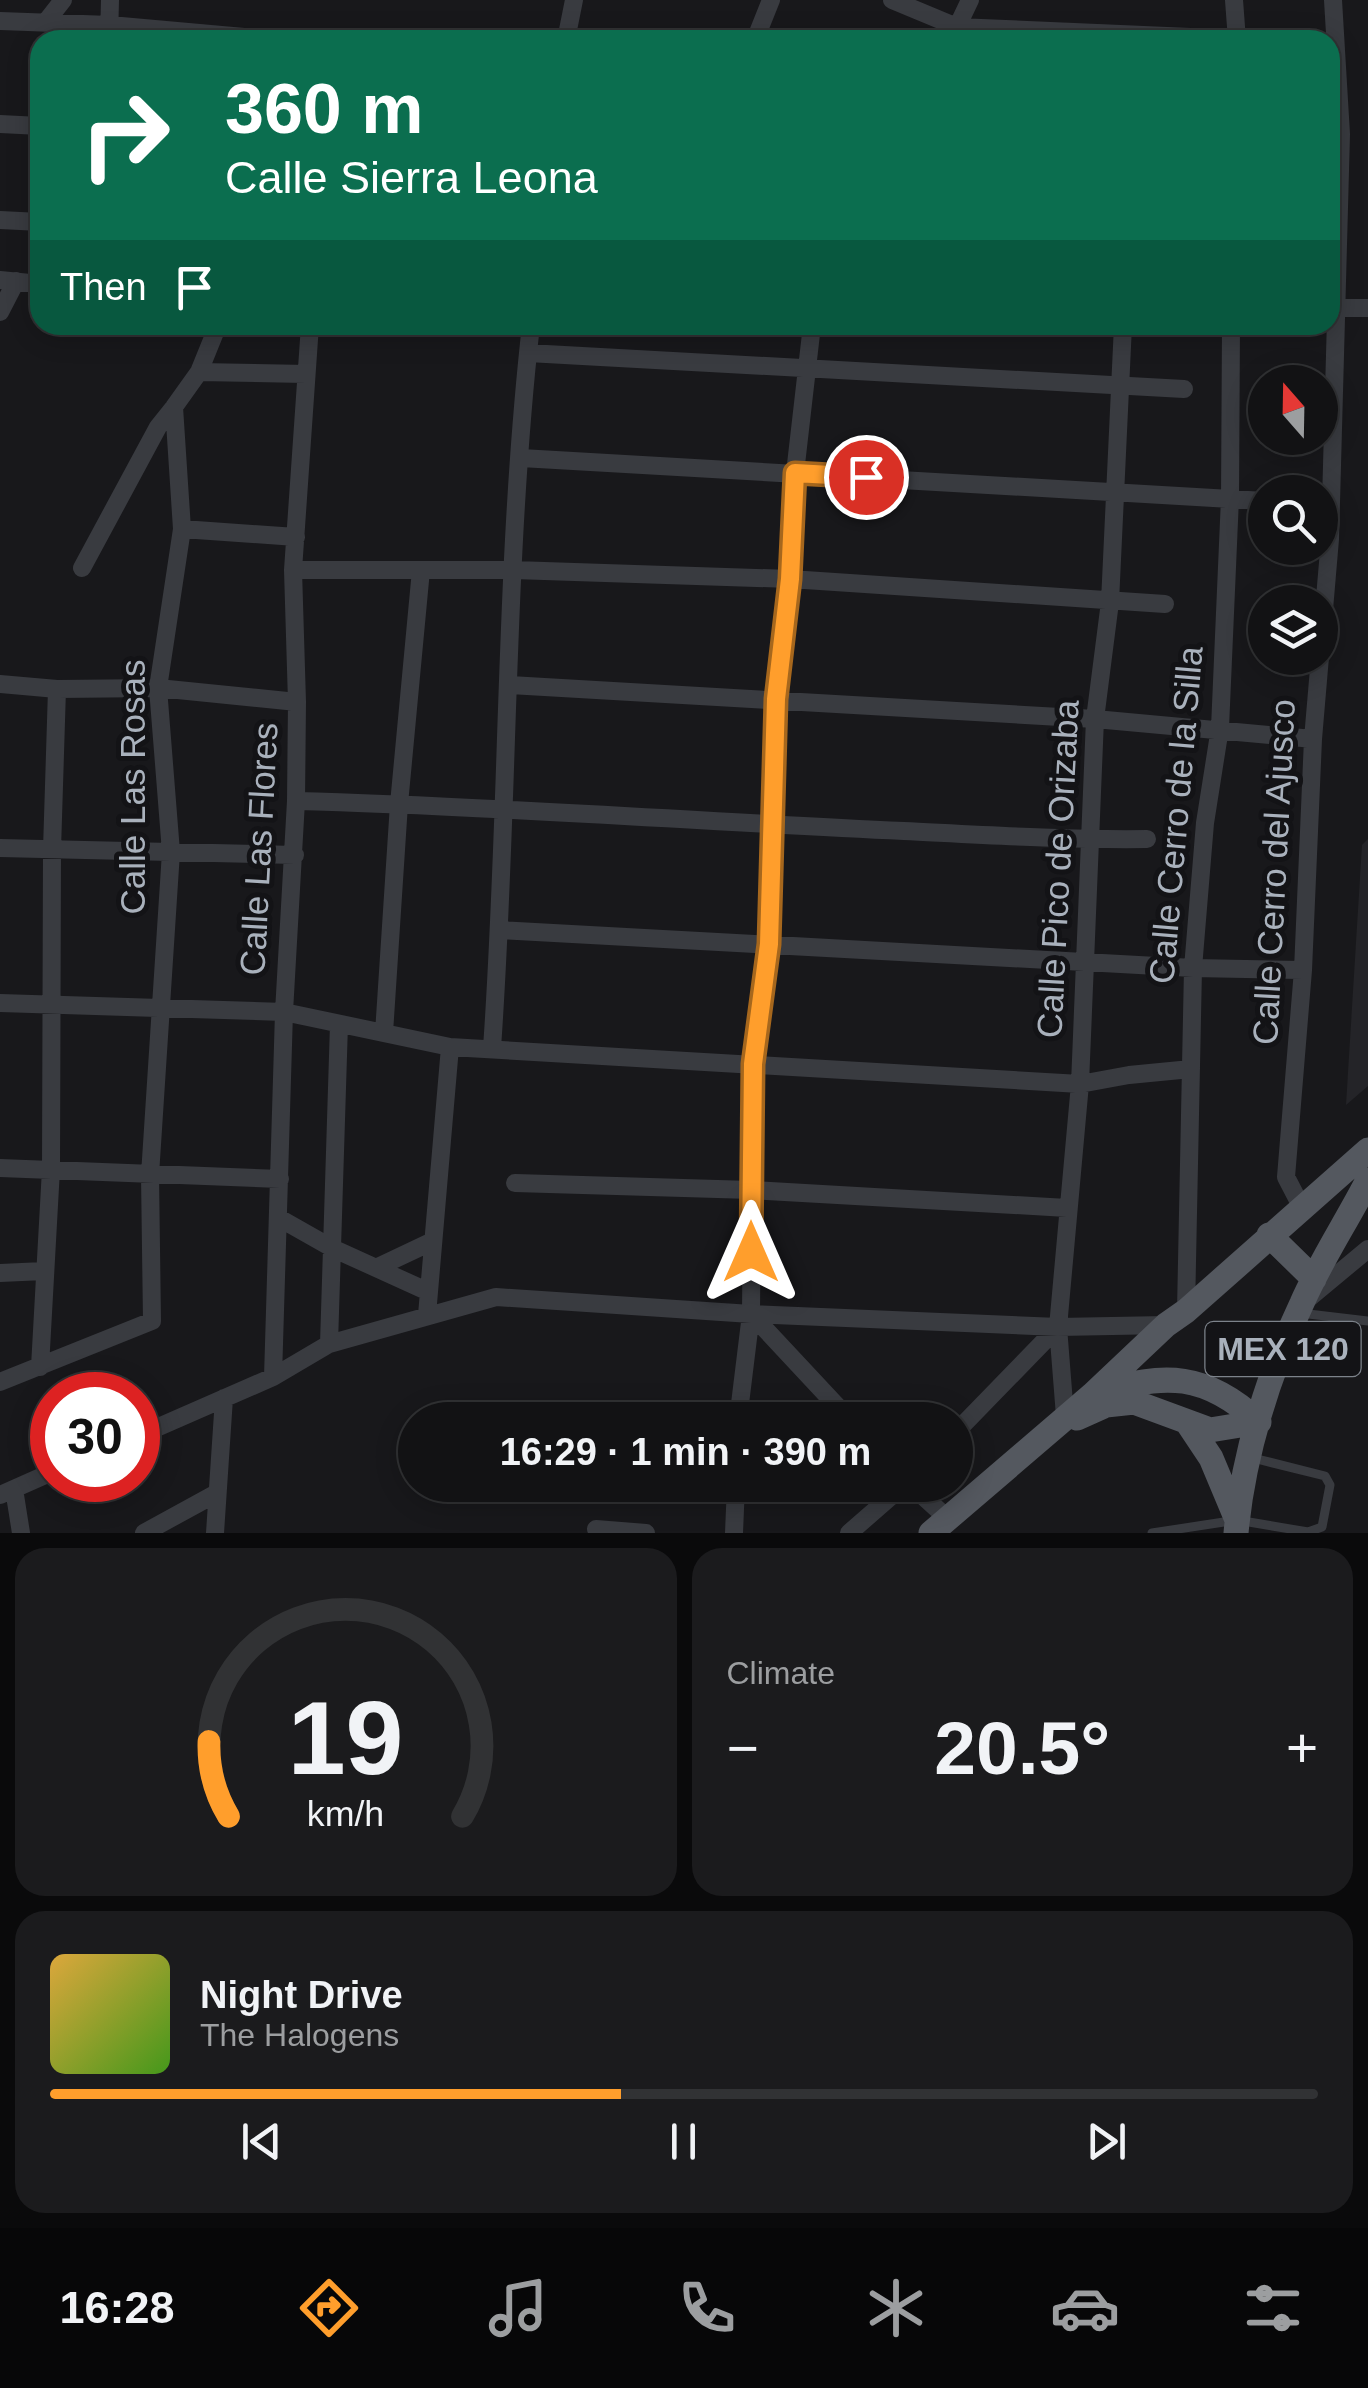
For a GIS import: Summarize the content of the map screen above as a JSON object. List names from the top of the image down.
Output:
{
  "streets": {
    "main road": ["MEX 120"],
    "street": [
      "Calle Las Rosas",
      "Calle Cerro de la Silla",
      "Calle Las Flores",
      "Calle Pico de Orizaba",
      "Calle Cerro del Ajusco"
    ]
  },
  "north": "top",
  "page": {
    "turn": ["360 m", "Calle Sierra Leona"],
    "then": "Then",
    "limit": "30",
    "trip": "16:29 · 1 min · 390 m",
    "tile": "Climate",
    "heat": ["−", "20.5°", "+"],
    "song": ["Night Drive", "The Halogens"],
    "tabs": "16:28",
    "gauge": ["19", "km/h"]
  }
}
